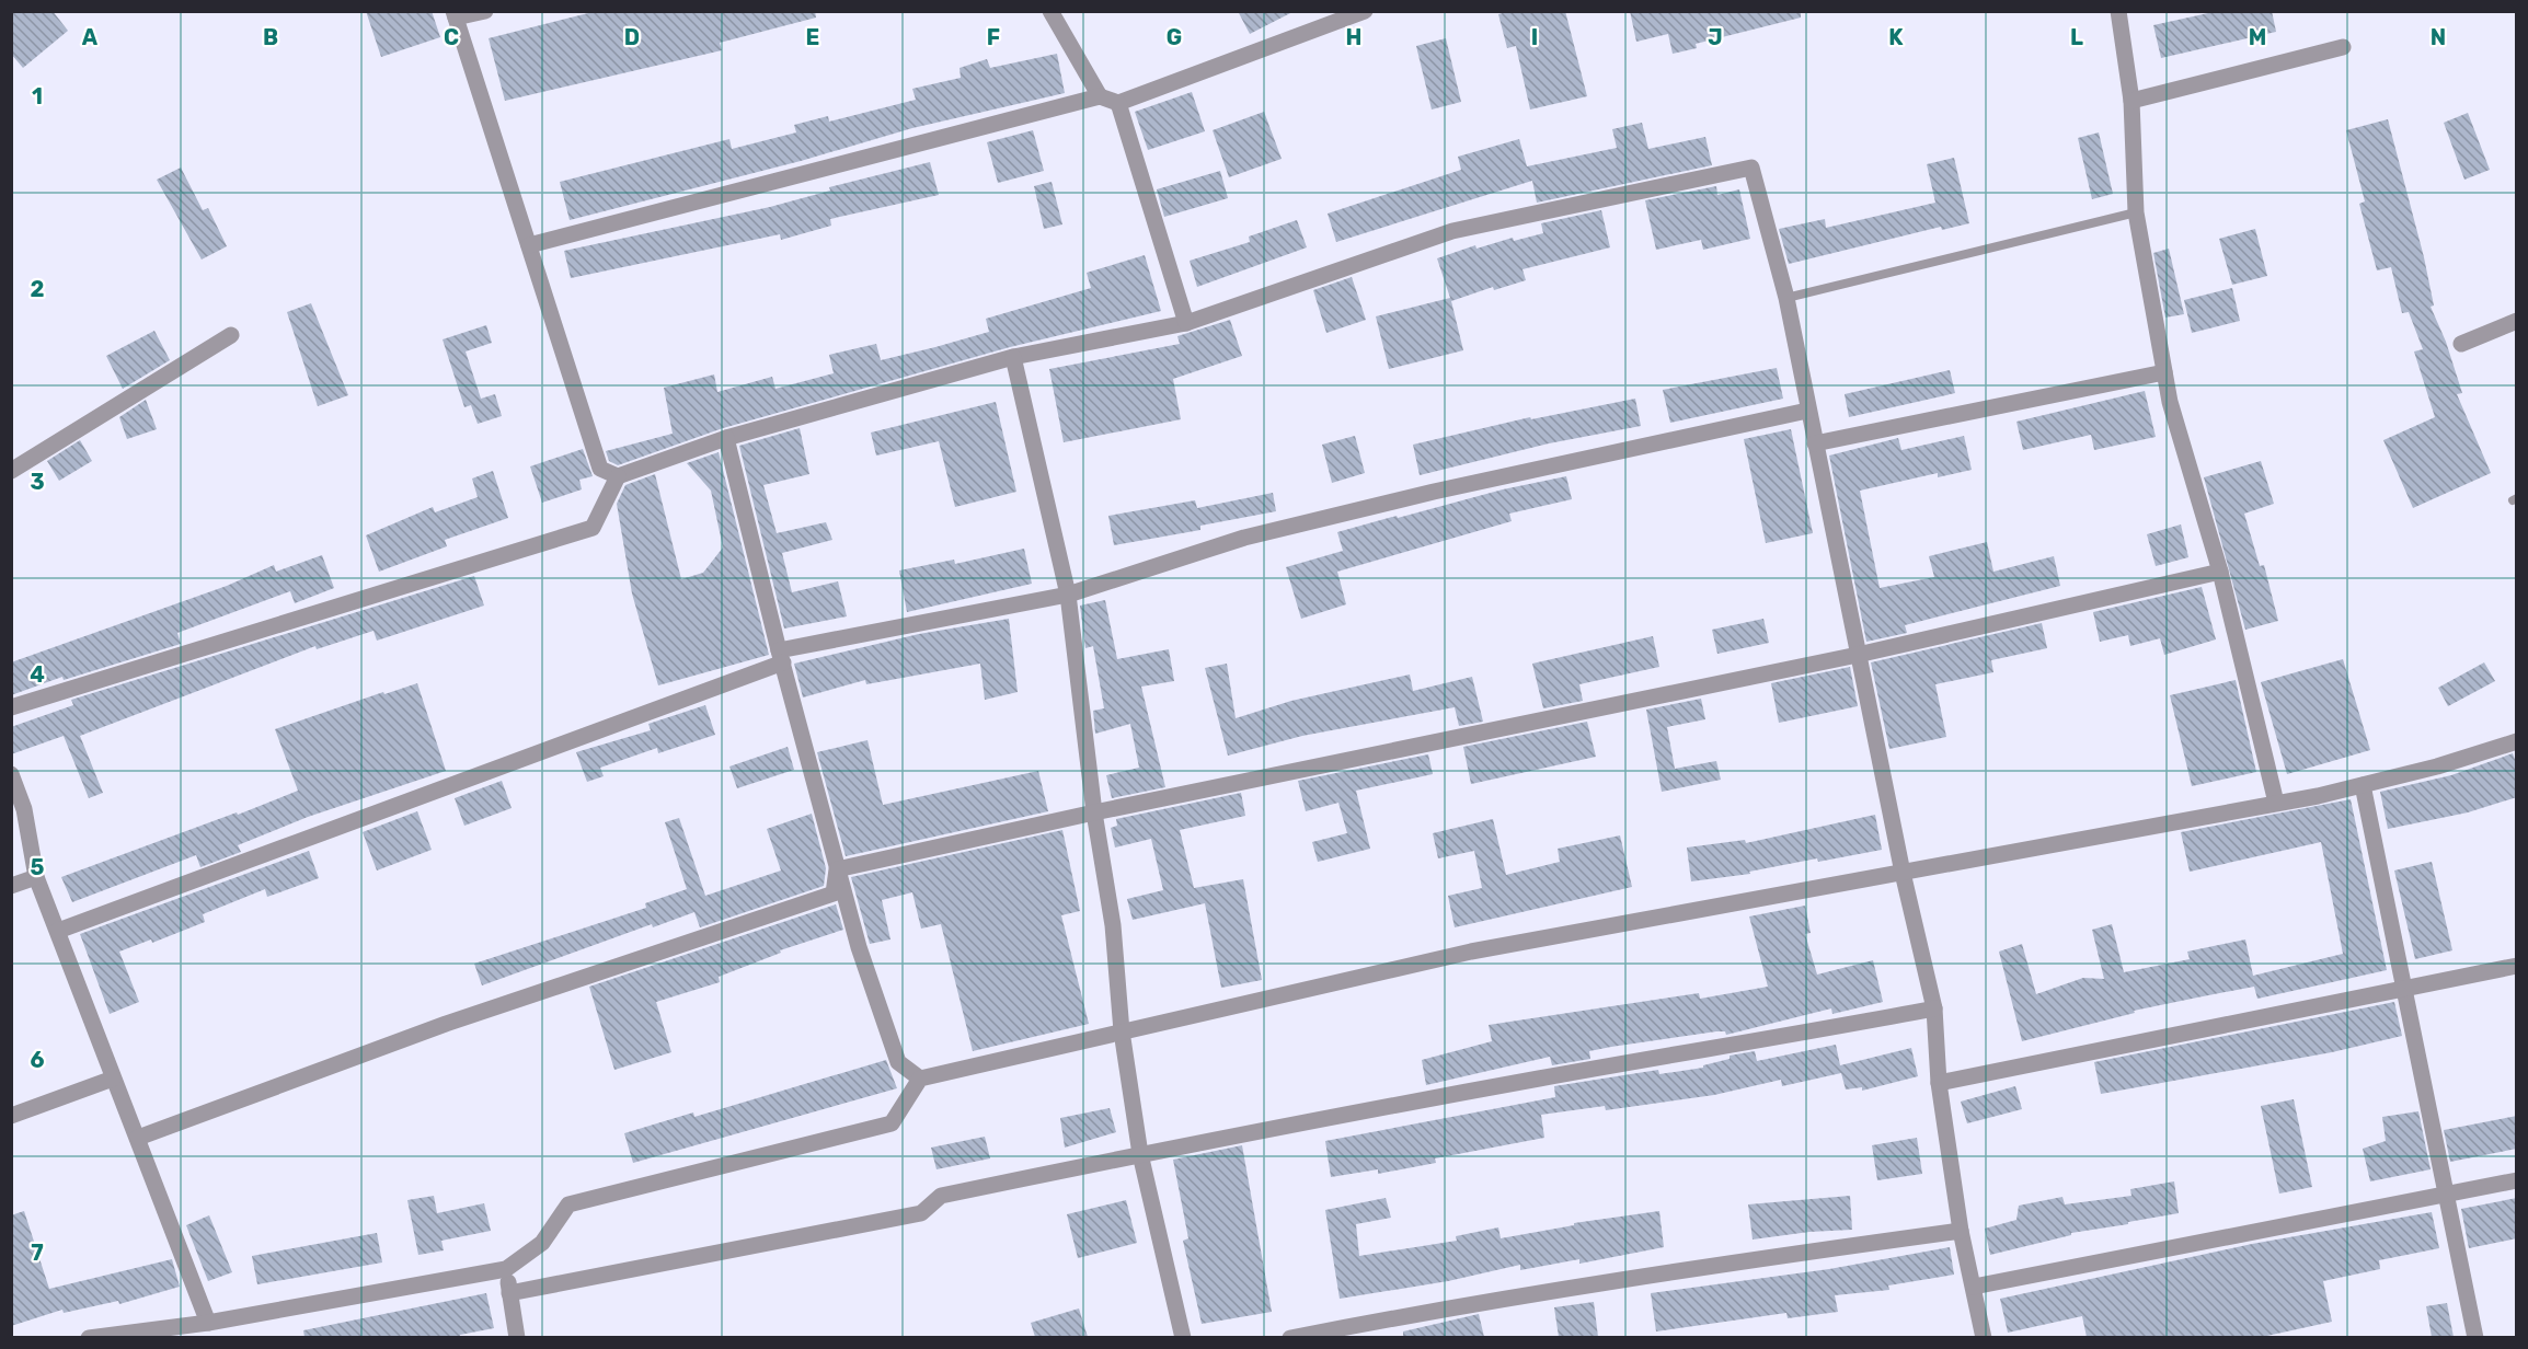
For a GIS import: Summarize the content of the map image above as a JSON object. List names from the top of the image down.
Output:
{
  "grid": {
    "columns": [
      "A",
      "B",
      "C",
      "D",
      "E",
      "F",
      "G",
      "H",
      "I",
      "J",
      "K",
      "L",
      "M",
      "N"
    ],
    "rows": [
      "1",
      "2",
      "3",
      "4",
      "5",
      "6",
      "7"
    ]
  }
}
